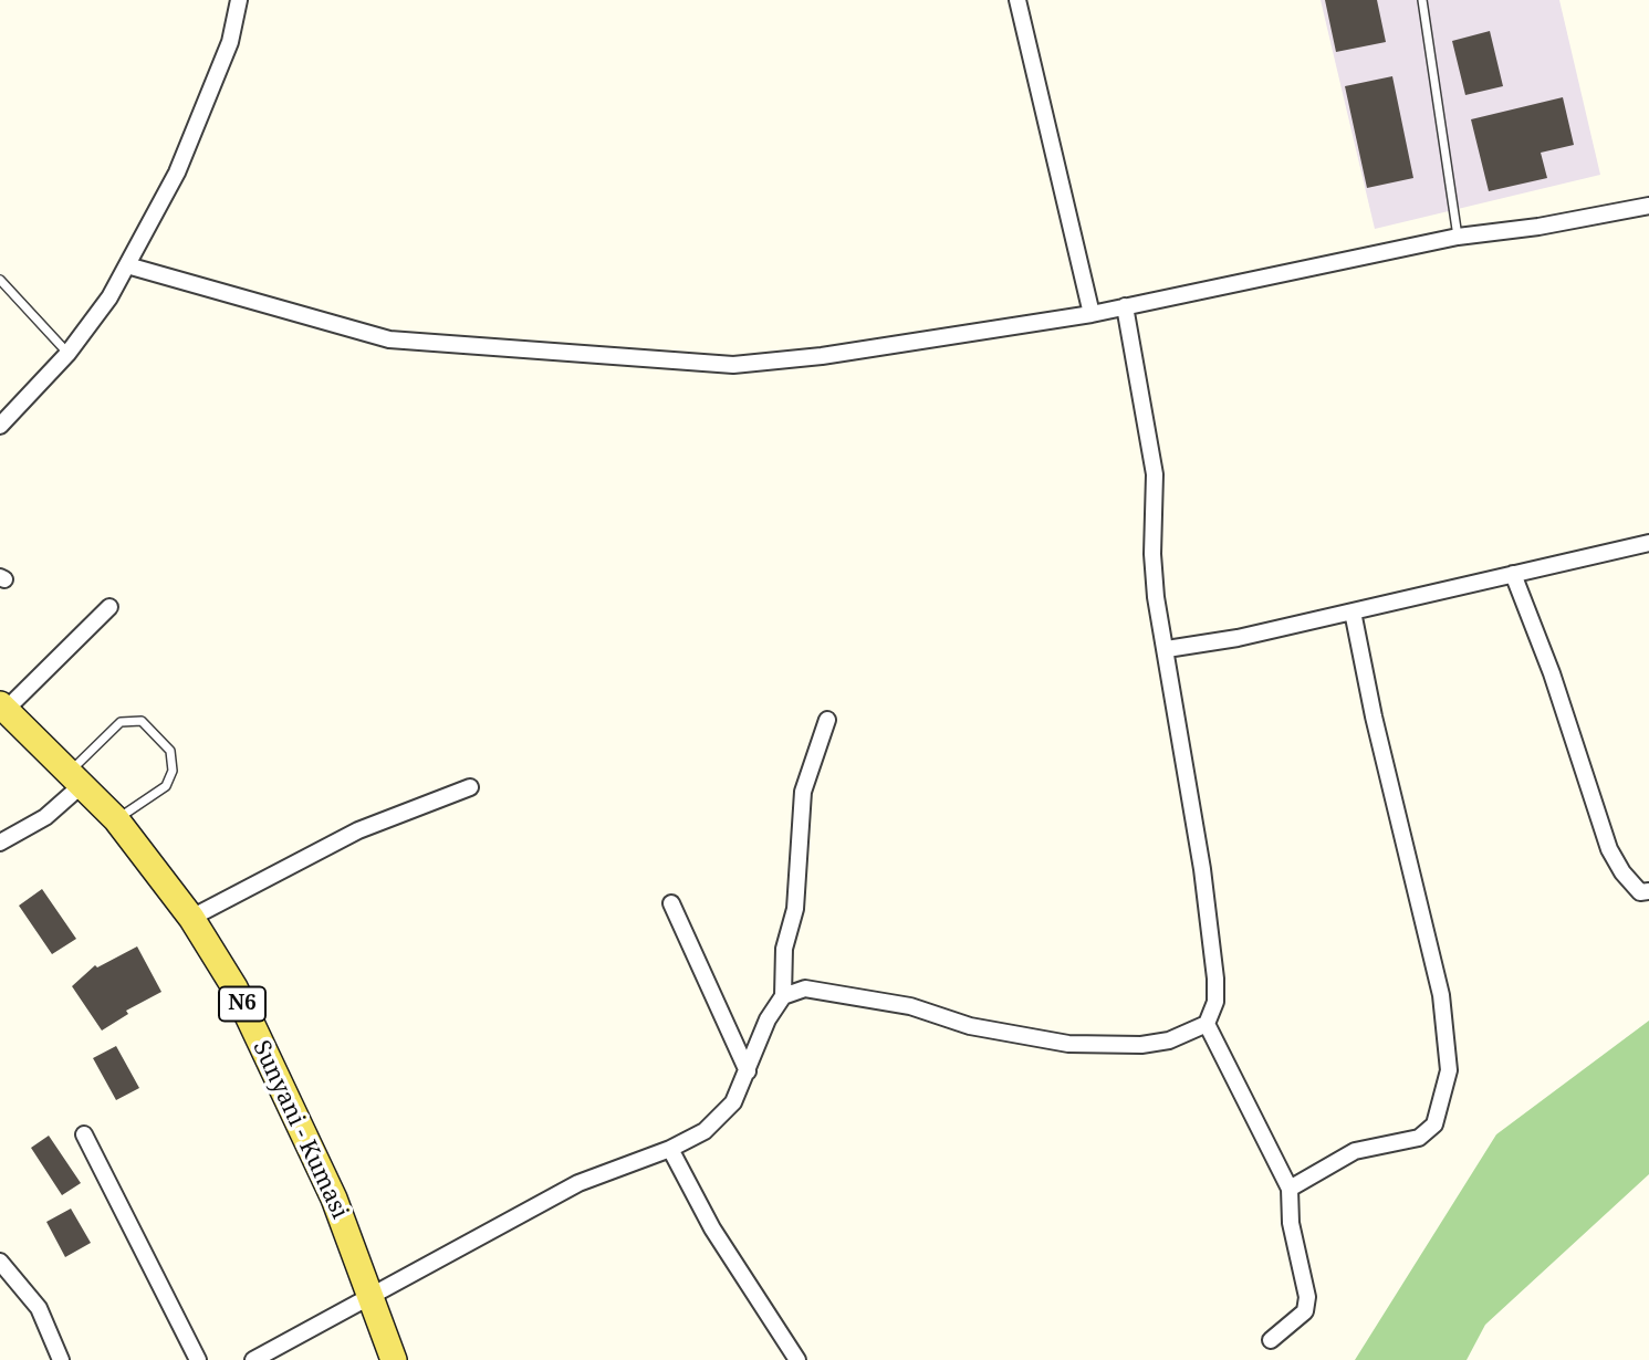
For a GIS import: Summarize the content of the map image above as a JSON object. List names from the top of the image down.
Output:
{
  "streets": {
    "main road": ["N6", "Sunyani - Kumasi"]
  }
}
